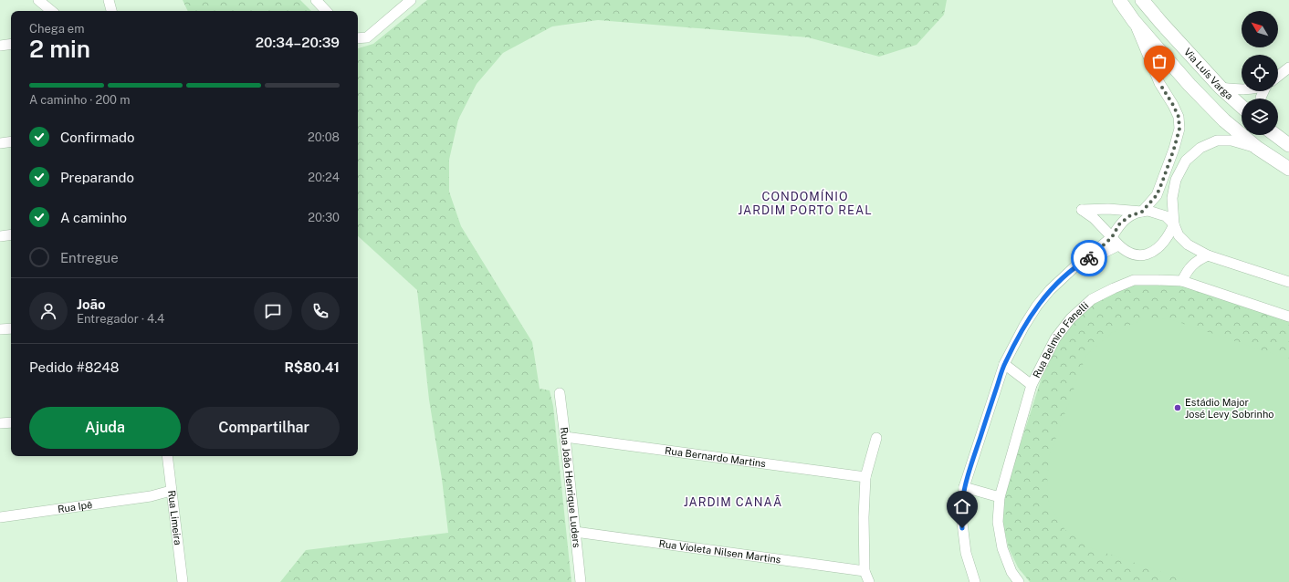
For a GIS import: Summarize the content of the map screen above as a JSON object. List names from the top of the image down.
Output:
{
  "streets": {
    "main road": ["Via Luís Varga"],
    "street": [
      "Rua Belmiro Fanelli",
      "Rua Bernardo Martins",
      "Rua João Henrique Luders",
      "Rua Ipê",
      "Rua Limeira",
      "Rua Violeta Nilsen Martins"
    ]
  },
  "crossings": [
    ["Rua Bernardo Martins", "Rua João Henrique Luders"],
    ["Rua João Henrique Luders", "Rua Violeta Nilsen Martins"],
    ["Rua Ipê", "Rua Limeira"]
  ],
  "districts": ["CONDOMÍNIO JARDIM PORTO REAL", "JARDIM CANAÃ"],
  "places": ["Estádio Major José Levy Sobrinho"],
  "north": "top left",
  "page": {
    "heading": ["2 min", "Chega em", "20:34–20:39"],
    "panel": [
      "João",
      "Entregador · 4.4",
      "Pedido #8248",
      "R$80.41"
    ],
    "bar": "A caminho · 200 m",
    "list": [
      ["Confirmado", "20:08"],
      ["Preparando", "20:24"],
      ["A caminho", "20:30"],
      "Entregue"
    ],
    "buttons": ["Ajuda", "Compartilhar"]
  }
}
